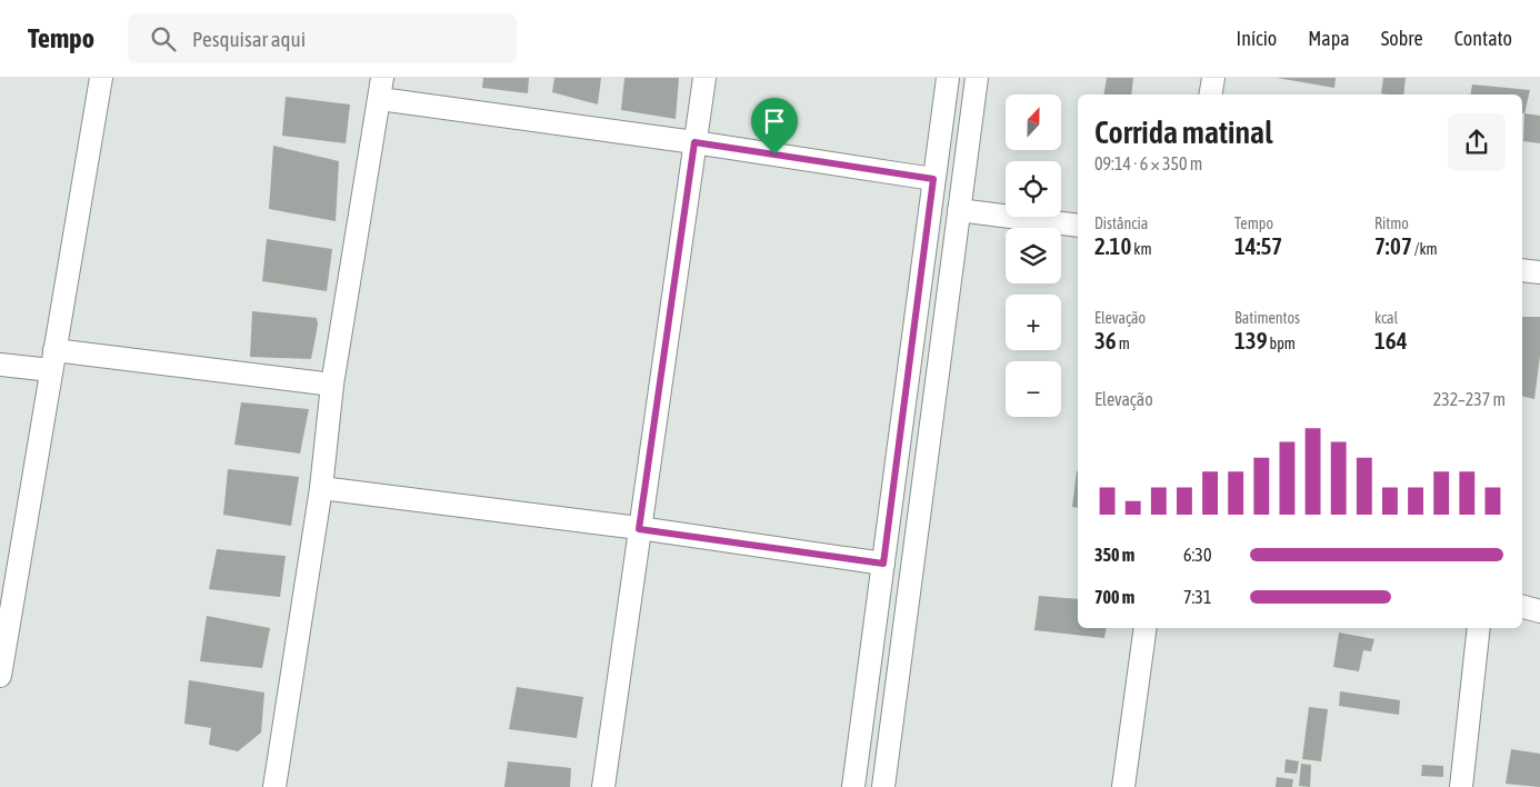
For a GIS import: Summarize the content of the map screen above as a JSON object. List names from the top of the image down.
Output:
{
  "north": "top",
  "page": {
    "header": "Tempo",
    "search": "Pesquisar aqui",
    "nav": [
      "Início",
      "Mapa",
      "Sobre",
      "Contato"
    ],
    "map_buttons": ["+", "−"],
    "heading": ["Corrida matinal", "09:14 · 6 × 350 m"],
    "stats": [
      ["Distância", "2.10 km"],
      ["Tempo", "14:57"],
      ["Ritmo", "7:07 /km"],
      ["Elevação", "36 m"],
      ["Batimentos", "139 bpm"],
      ["kcal", "164"]
    ],
    "chart": ["Elevação", "232–237 m"],
    "list": [
      {
        "name": "350 m",
        "note": "6:30"
      },
      {
        "name": "700 m",
        "note": "7:31"
      }
    ]
  }
}
